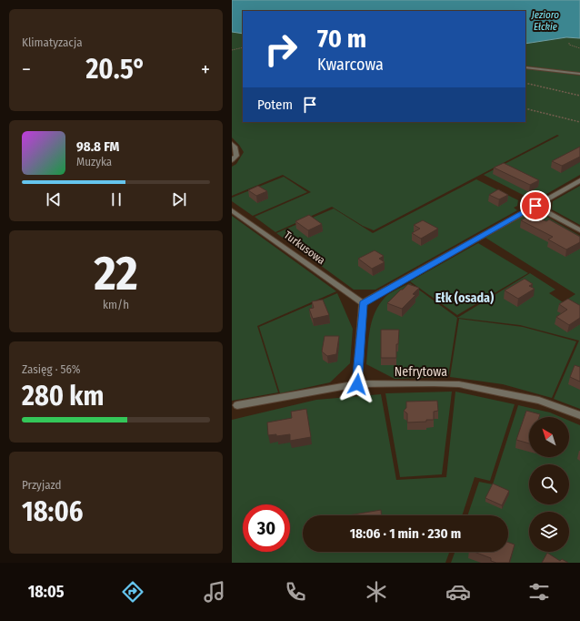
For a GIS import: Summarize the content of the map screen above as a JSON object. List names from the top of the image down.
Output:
{
  "streets": {
    "street": ["Turkusowa", "Nefrytowa"]
  },
  "districts": ["Ełk (osada)"],
  "water": ["Jezioro Ełckie"],
  "north": "top left",
  "page": {
    "tile": [
      "Klimatyzacja",
      ["22", "km/h"],
      ["Zasięg · 56%", "280 km"],
      ["Przyjazd", "18:06"]
    ],
    "turn": ["70 m", "Kwarcowa"],
    "heat": ["−", "20.5°", "+"],
    "then": "Potem",
    "song": ["98.8 FM", "Muzyka"],
    "limit": "30",
    "trip": "18:06 · 1 min · 230 m",
    "tabs": "18:05"
  }
}
